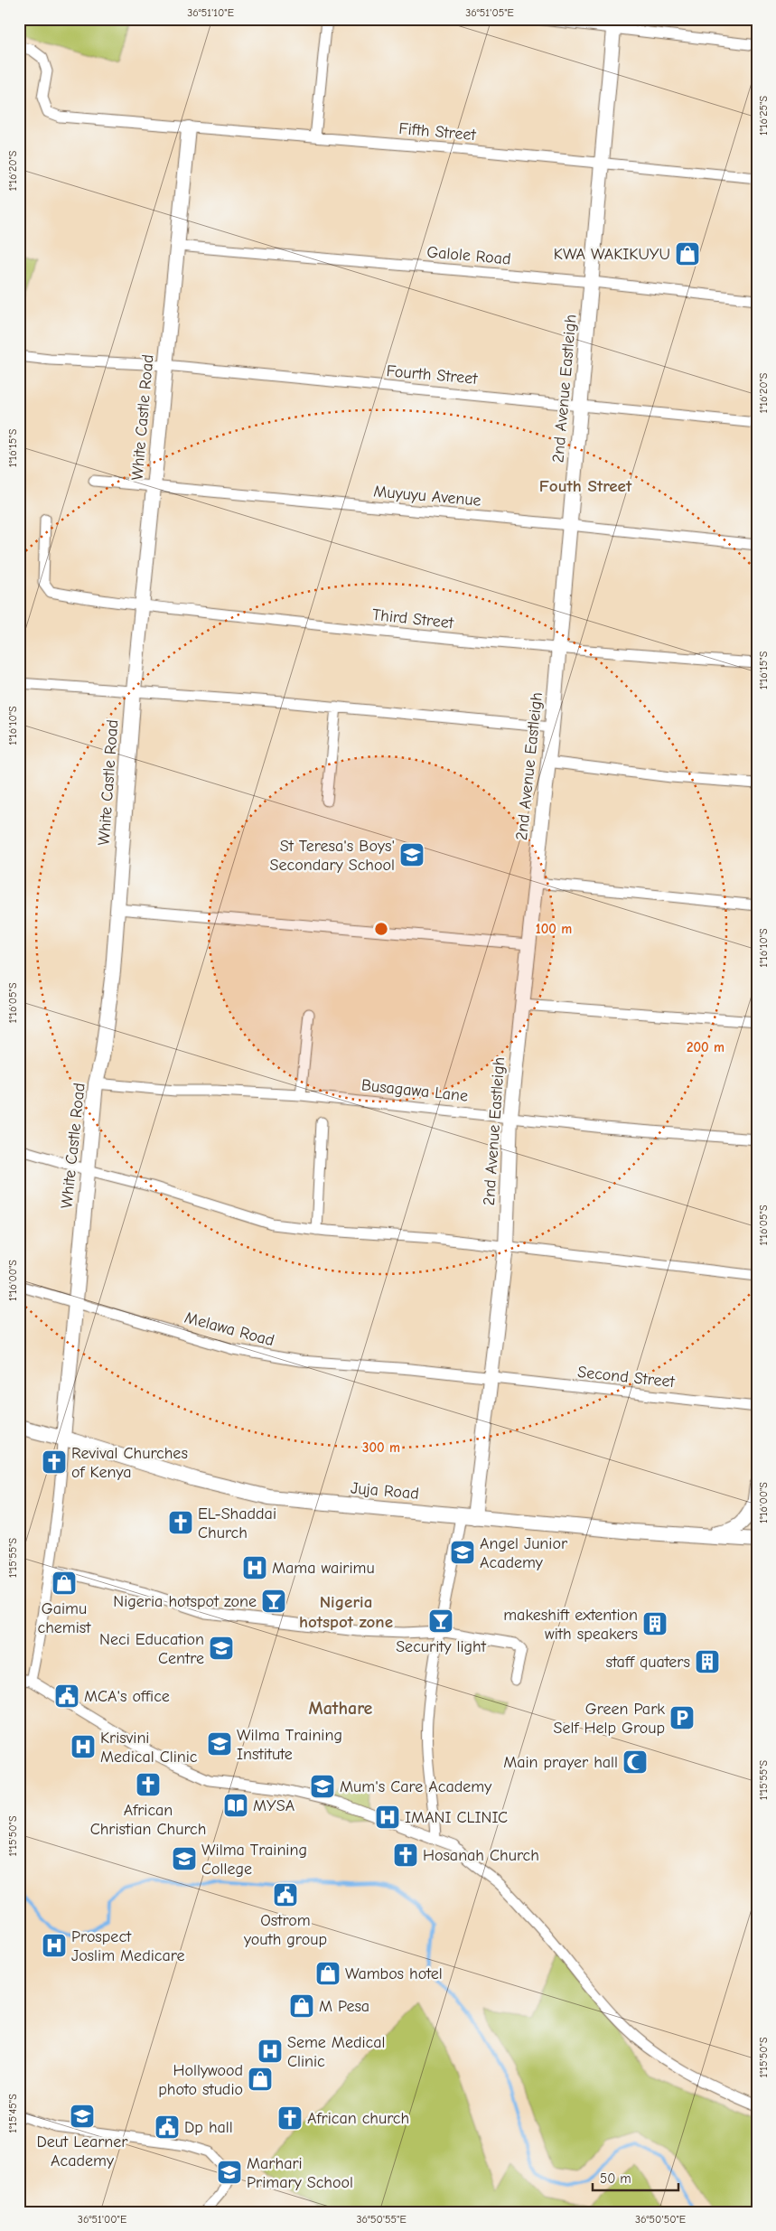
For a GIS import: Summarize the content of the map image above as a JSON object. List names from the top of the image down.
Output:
{
  "streets": {
    "street": [
      "Fifth Street",
      "Galole Road",
      "Fourth Street",
      "2nd Avenue Eastleigh",
      "White Castle Road",
      "Muyuyu Avenue",
      "Third Street",
      "Busagawa Lane",
      "Melawa Road",
      "Second Street",
      "Juja Road"
    ]
  },
  "crossings": [
    ["Fifth Street", "2nd Avenue Eastleigh"],
    ["Fifth Street", "White Castle Road"],
    ["Galole Road", "2nd Avenue Eastleigh"],
    ["Galole Road", "White Castle Road"],
    ["Fourth Street", "2nd Avenue Eastleigh"],
    ["Fourth Street", "White Castle Road"],
    ["2nd Avenue Eastleigh", "Muyuyu Avenue"],
    ["2nd Avenue Eastleigh", "Third Street"],
    ["2nd Avenue Eastleigh", "Busagawa Lane"],
    ["2nd Avenue Eastleigh", "Melawa Road"],
    ["2nd Avenue Eastleigh", "Second Street"],
    ["2nd Avenue Eastleigh", "Juja Road"],
    ["White Castle Road", "Muyuyu Avenue"],
    ["White Castle Road", "Third Street"],
    ["White Castle Road", "Busagawa Lane"],
    ["White Castle Road", "Melawa Road"],
    ["White Castle Road", "Juja Road"],
    ["Melawa Road", "Second Street"]
  ],
  "districts": ["Fouth Street", "Nigeria hotspot zone", "Mathare"],
  "places": {
    "shop": [
      "KWA WAKIKUYU",
      "Gaimu chemist",
      "Wambos hotel",
      "M Pesa",
      "Hollywood photo studio"
    ],
    "school or university": [
      "St Teresa's Boys' Secondary School",
      "Angel Junior Academy",
      "Neci Education Centre",
      "Wilma Training Institute",
      "Mum's Care Academy",
      "Wilma Training College",
      "Deut Learner Academy",
      "Marhari Primary School"
    ],
    "church": [
      "Revival Churches of Kenya",
      "EL-Shaddai Church",
      "African Christian Church",
      "Hosanah Church",
      "African church"
    ],
    "hospital": [
      "Mama wairimu",
      "Krisvini Medical Clinic",
      "IMANI CLINIC",
      "Prospect Joslim Medicare",
      "Seme Medical Clinic"
    ],
    "bar": ["Nigeria hotspot zone", "Security light"],
    "building": ["makeshift extention with speakers", "staff quaters"],
    "public building": ["MCA's office", "Ostrom youth group", "Dp hall"],
    "parking": ["Green Park Self Help Group"],
    "mosque": ["Main prayer hall"],
    "library": ["MYSA"]
  },
  "scale_bar": "50 m",
  "coordinates": [
    "36°51'10\"E",
    "36°51'05\"E",
    "1°16'25\"S",
    "1°16'20\"S",
    "1°16'15\"S",
    "1°16'10\"S",
    "1°16'05\"S",
    "1°16'00\"S",
    "1°15'55\"S",
    "1°15'50\"S",
    "1°15'45\"S",
    "36°51'00\"E",
    "36°50'55\"E",
    "36°50'50\"E"
  ],
  "rings": ["100 m", "200 m", "300 m"]
}
